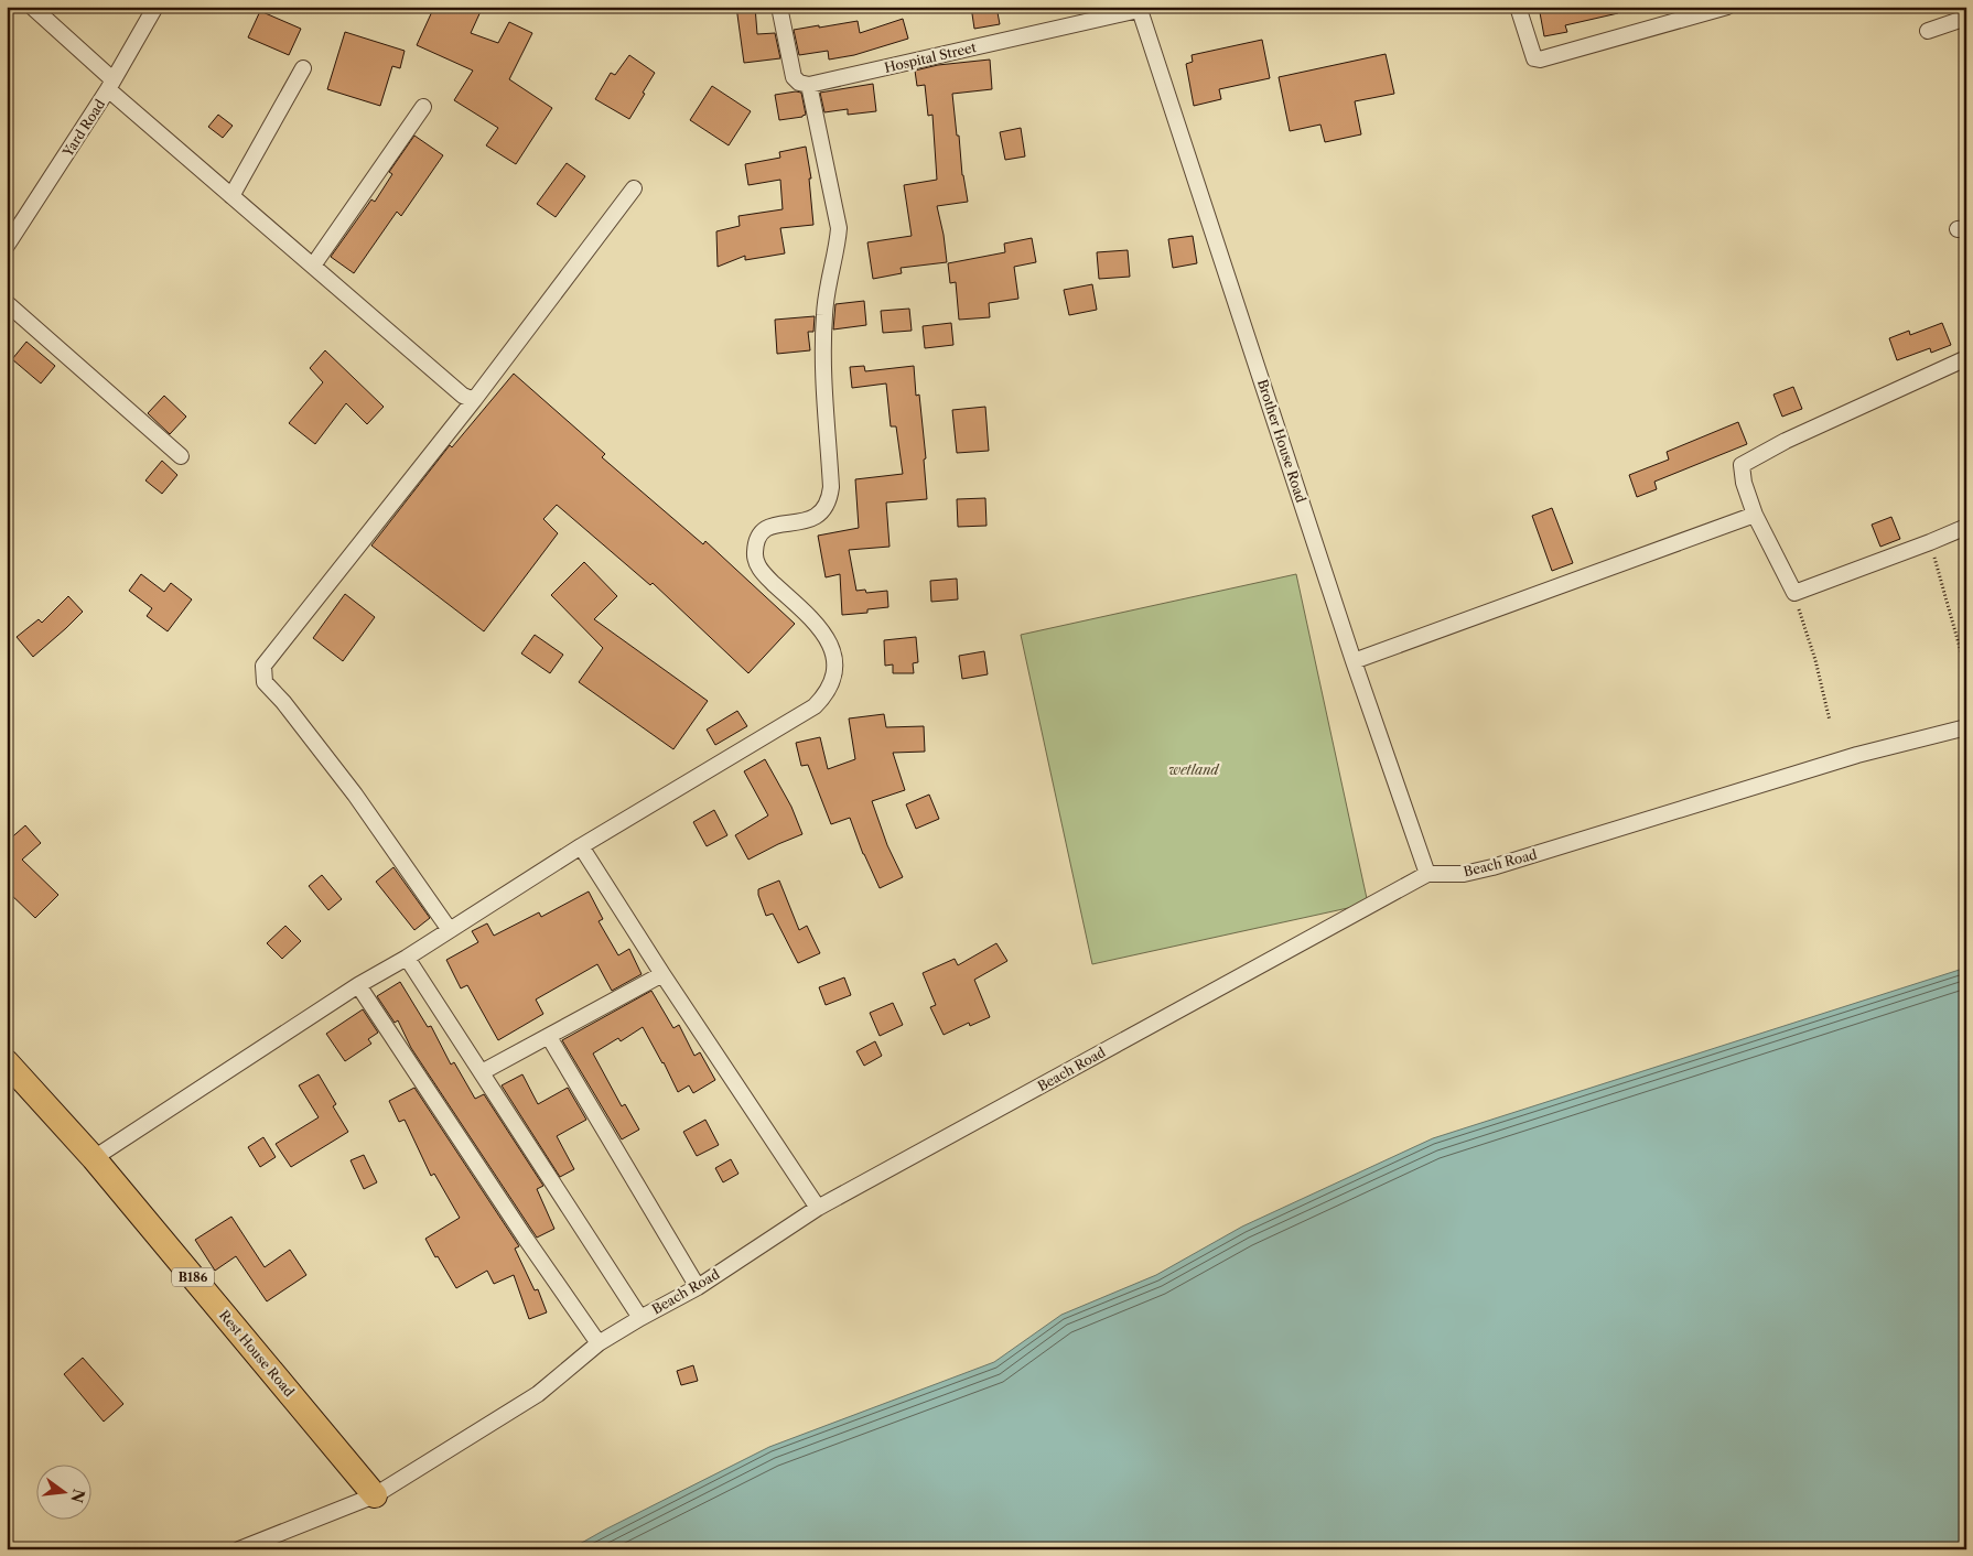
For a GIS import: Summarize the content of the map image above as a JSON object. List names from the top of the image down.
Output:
{
  "streets": {
    "main road": ["B186", "Rest House Road"],
    "street": [
      "Hospital Street",
      "Yard Road",
      "Brother House Road",
      "Beach Road"
    ]
  },
  "crossings": [
    ["Hospital Street", "Brother House Road"],
    ["Brother House Road", "Beach Road"],
    ["Beach Road", "Rest House Road"]
  ],
  "parks": ["wetland"],
  "north": "right"
}
